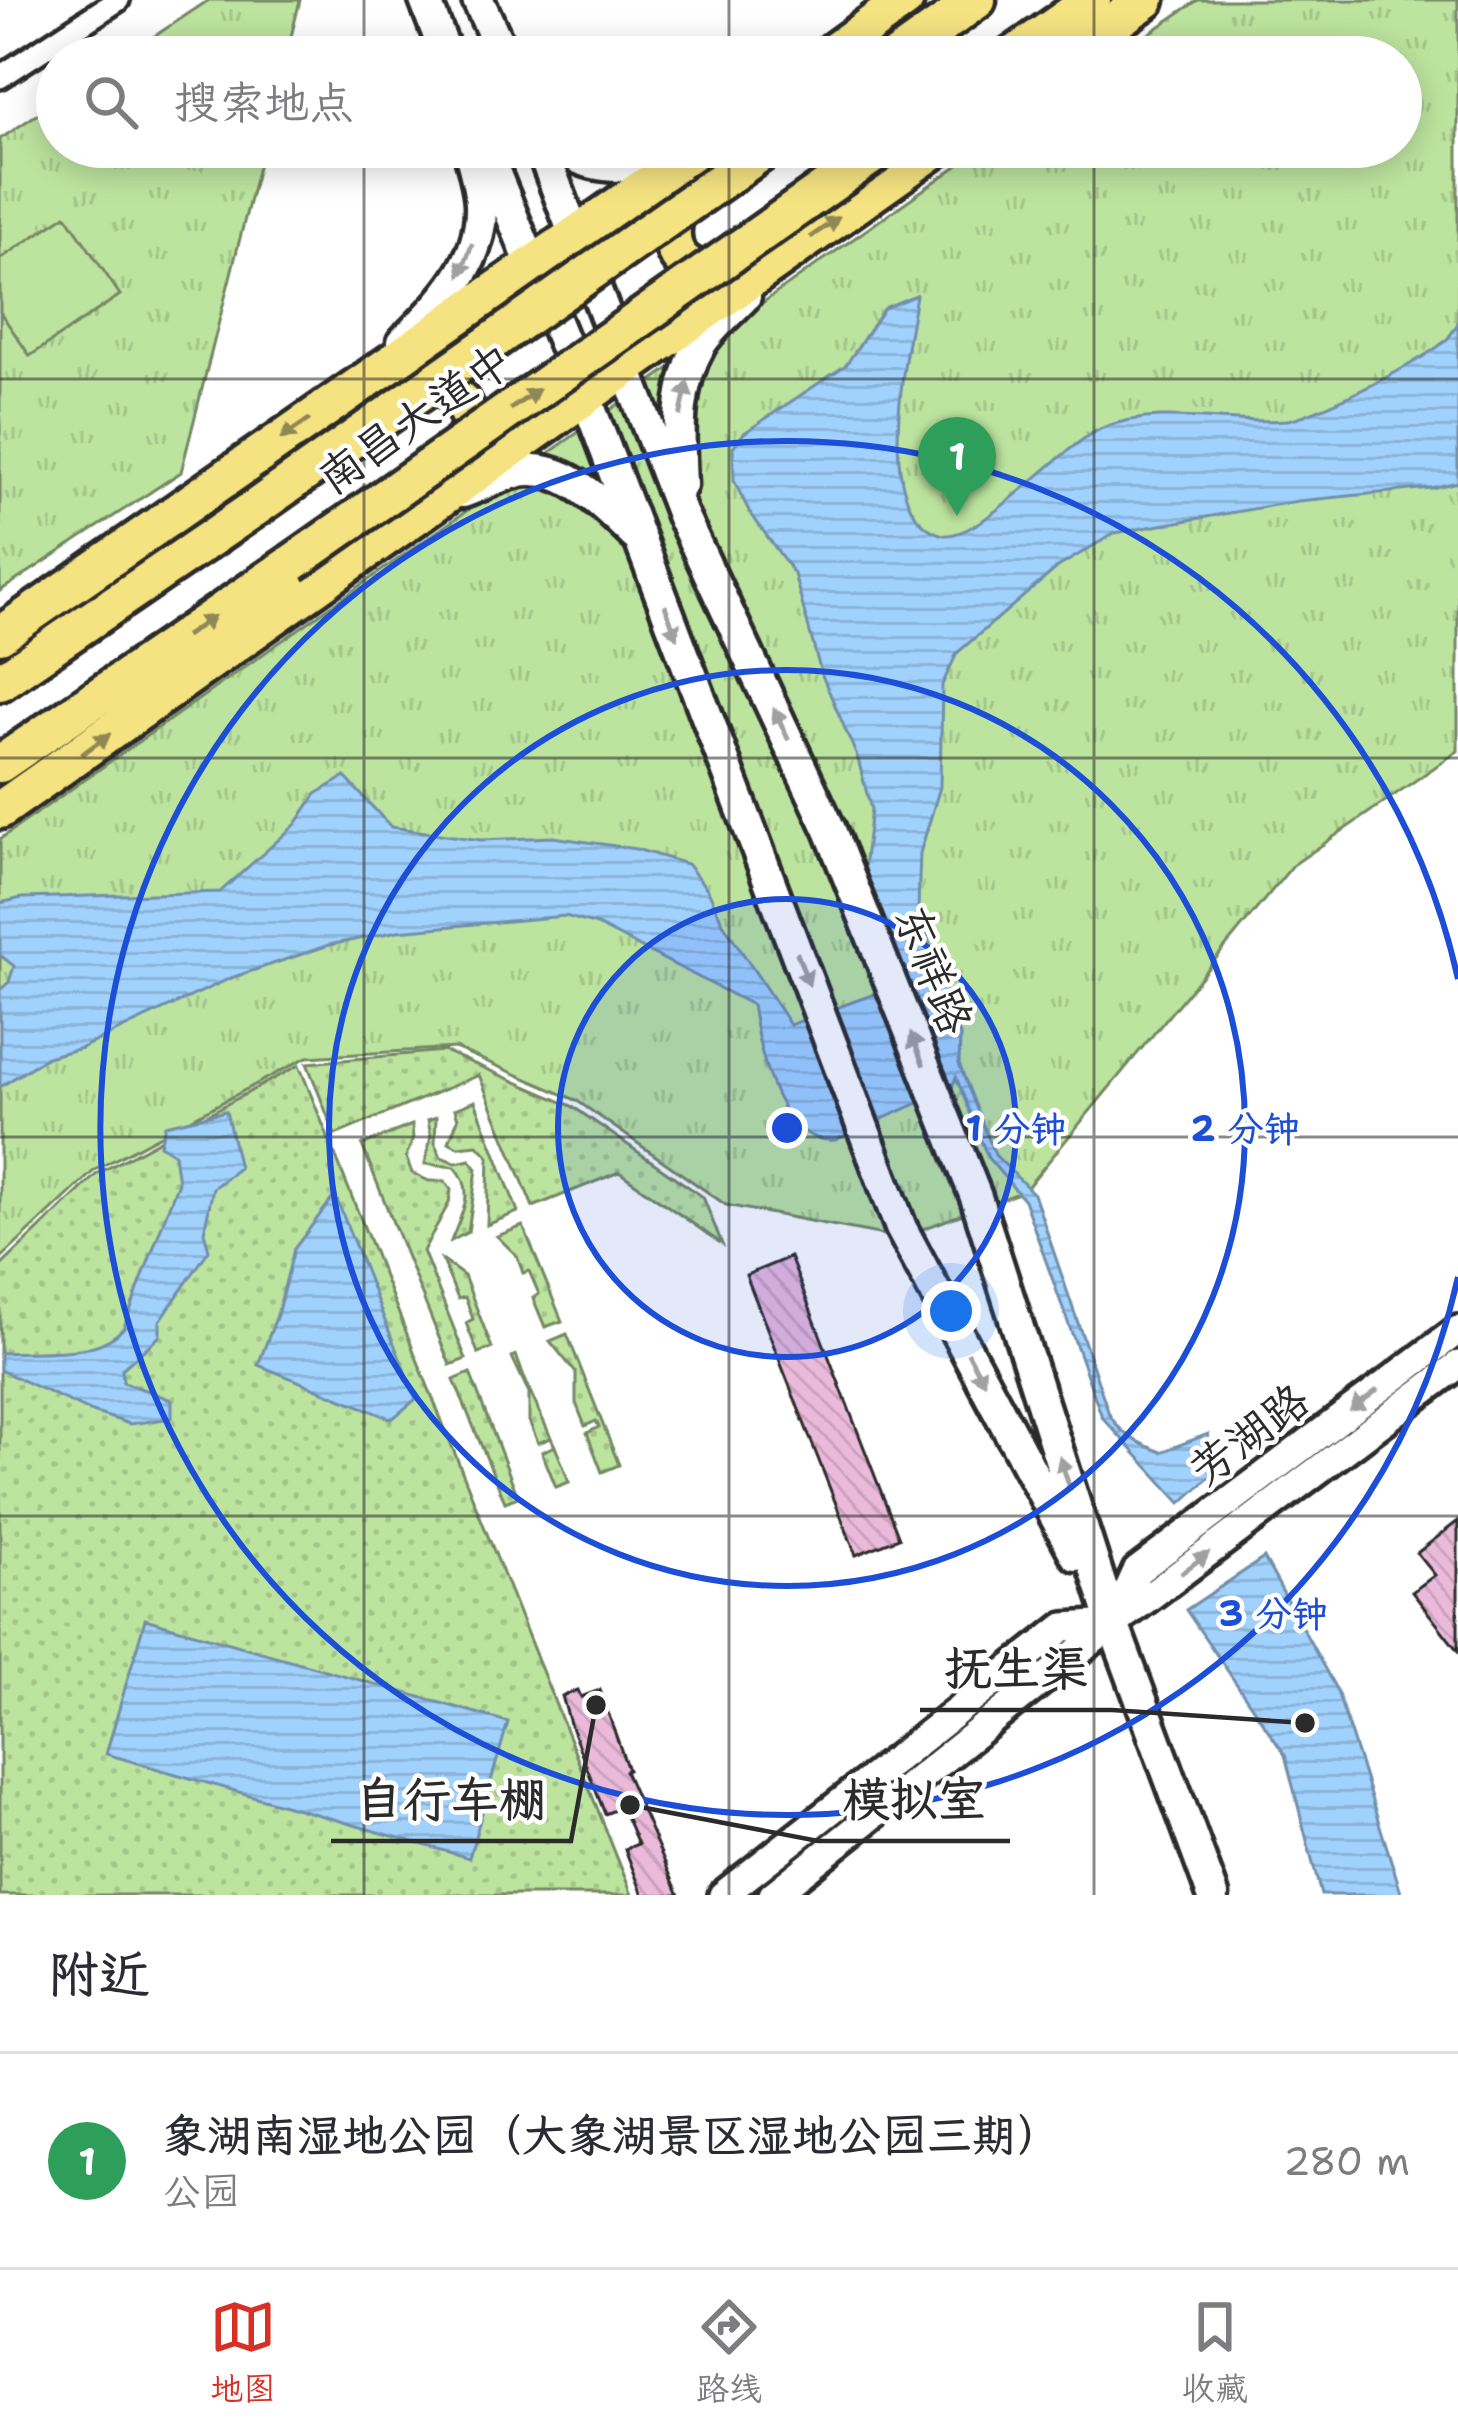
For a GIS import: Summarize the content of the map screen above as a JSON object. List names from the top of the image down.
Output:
{
  "streets": {
    "highway": ["南昌大道中"],
    "main road": ["东祥路"],
    "street": ["芳湖路"]
  },
  "crossings": [
    ["东祥路", "芳湖路"]
  ],
  "places": ["自行车棚", "抚生渠", "模拟室"],
  "page": {
    "search": "搜索地点",
    "pins": "1",
    "heading": "附近",
    "list": [
      {
        "mark": "1",
        "name": "象湖南湿地公园（大象湖景区湿地公园三期）",
        "note": "公园",
        "value": "280 m"
      }
    ],
    "nav": ["地图", "路线", "收藏"]
  },
  "rings": ["1 分钟", "2 分钟", "3 分钟"]
}
